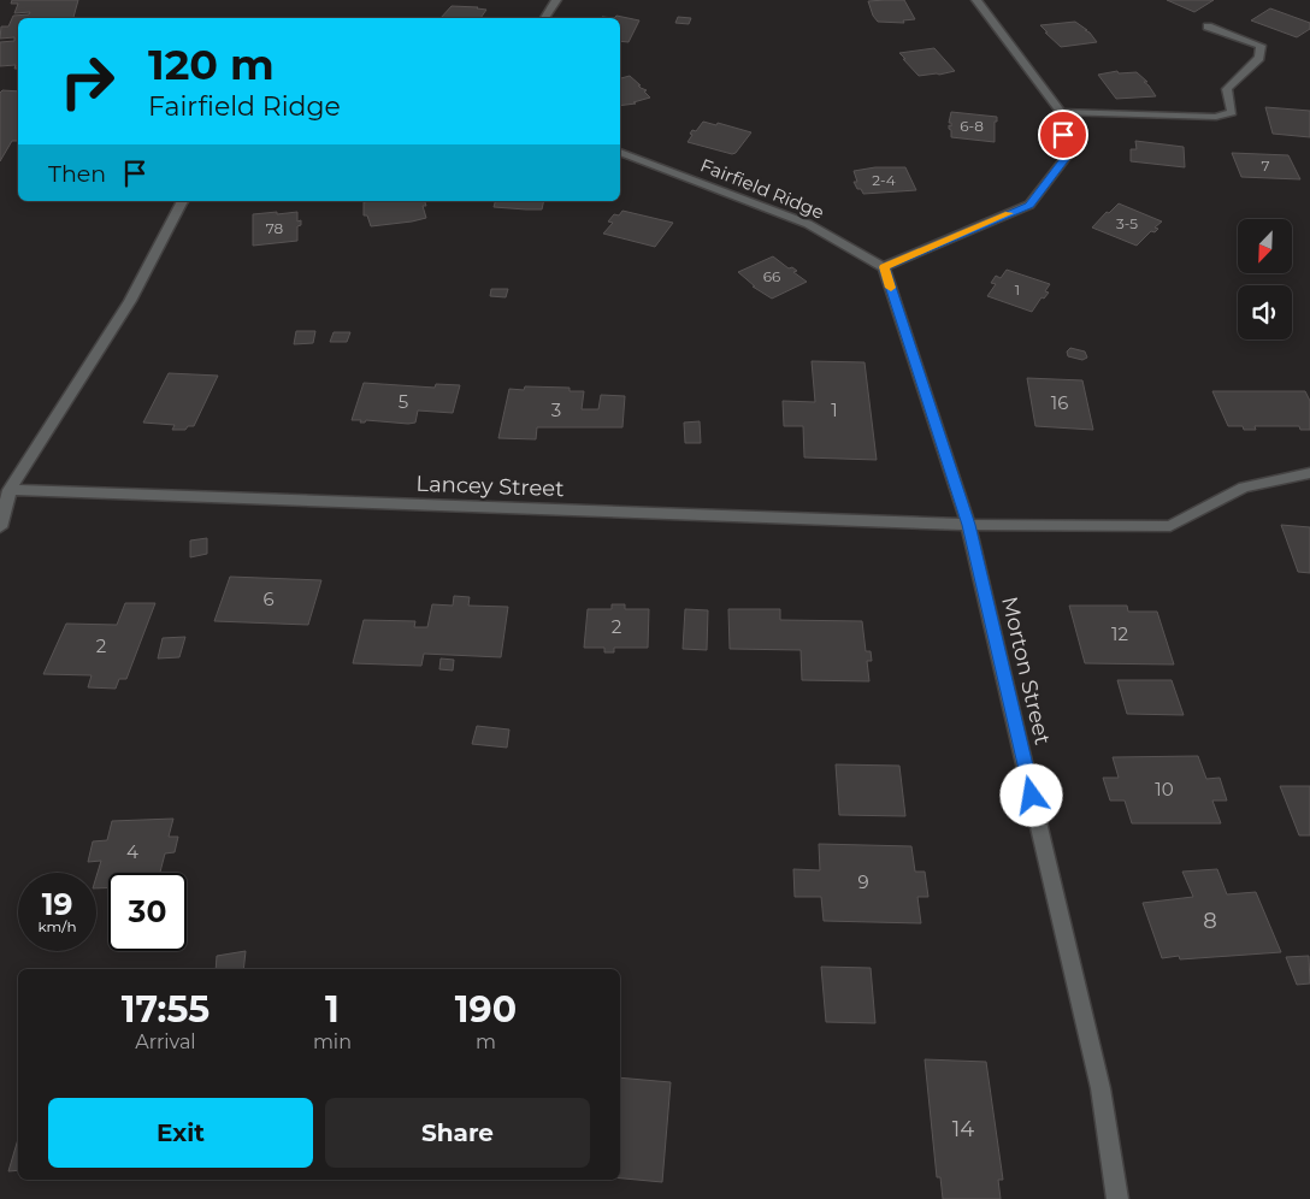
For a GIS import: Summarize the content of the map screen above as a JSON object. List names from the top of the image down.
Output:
{
  "streets": {
    "street": ["Fairfield Ridge", "Lancey Street", "Morton Street"]
  },
  "crossings": [
    ["Fairfield Ridge", "Morton Street"],
    ["Lancey Street", "Morton Street"]
  ],
  "house_numbers": [
    "6-8",
    "7",
    "2-4",
    "3-5",
    "78",
    "66",
    "1",
    "5",
    "16",
    "3",
    "1",
    "6",
    "2",
    "12",
    "2",
    "10",
    "4",
    "9",
    "8",
    "14"
  ],
  "north": "bottom left",
  "page": {
    "turn": ["120 m", "Fairfield Ridge"],
    "then": "Then",
    "speed": "19 km/h",
    "limit": "30",
    "eta": [
      "17:55",
      "Arrival",
      "1",
      "min",
      "190",
      "m"
    ],
    "buttons": ["Exit", "Share"]
  }
}
